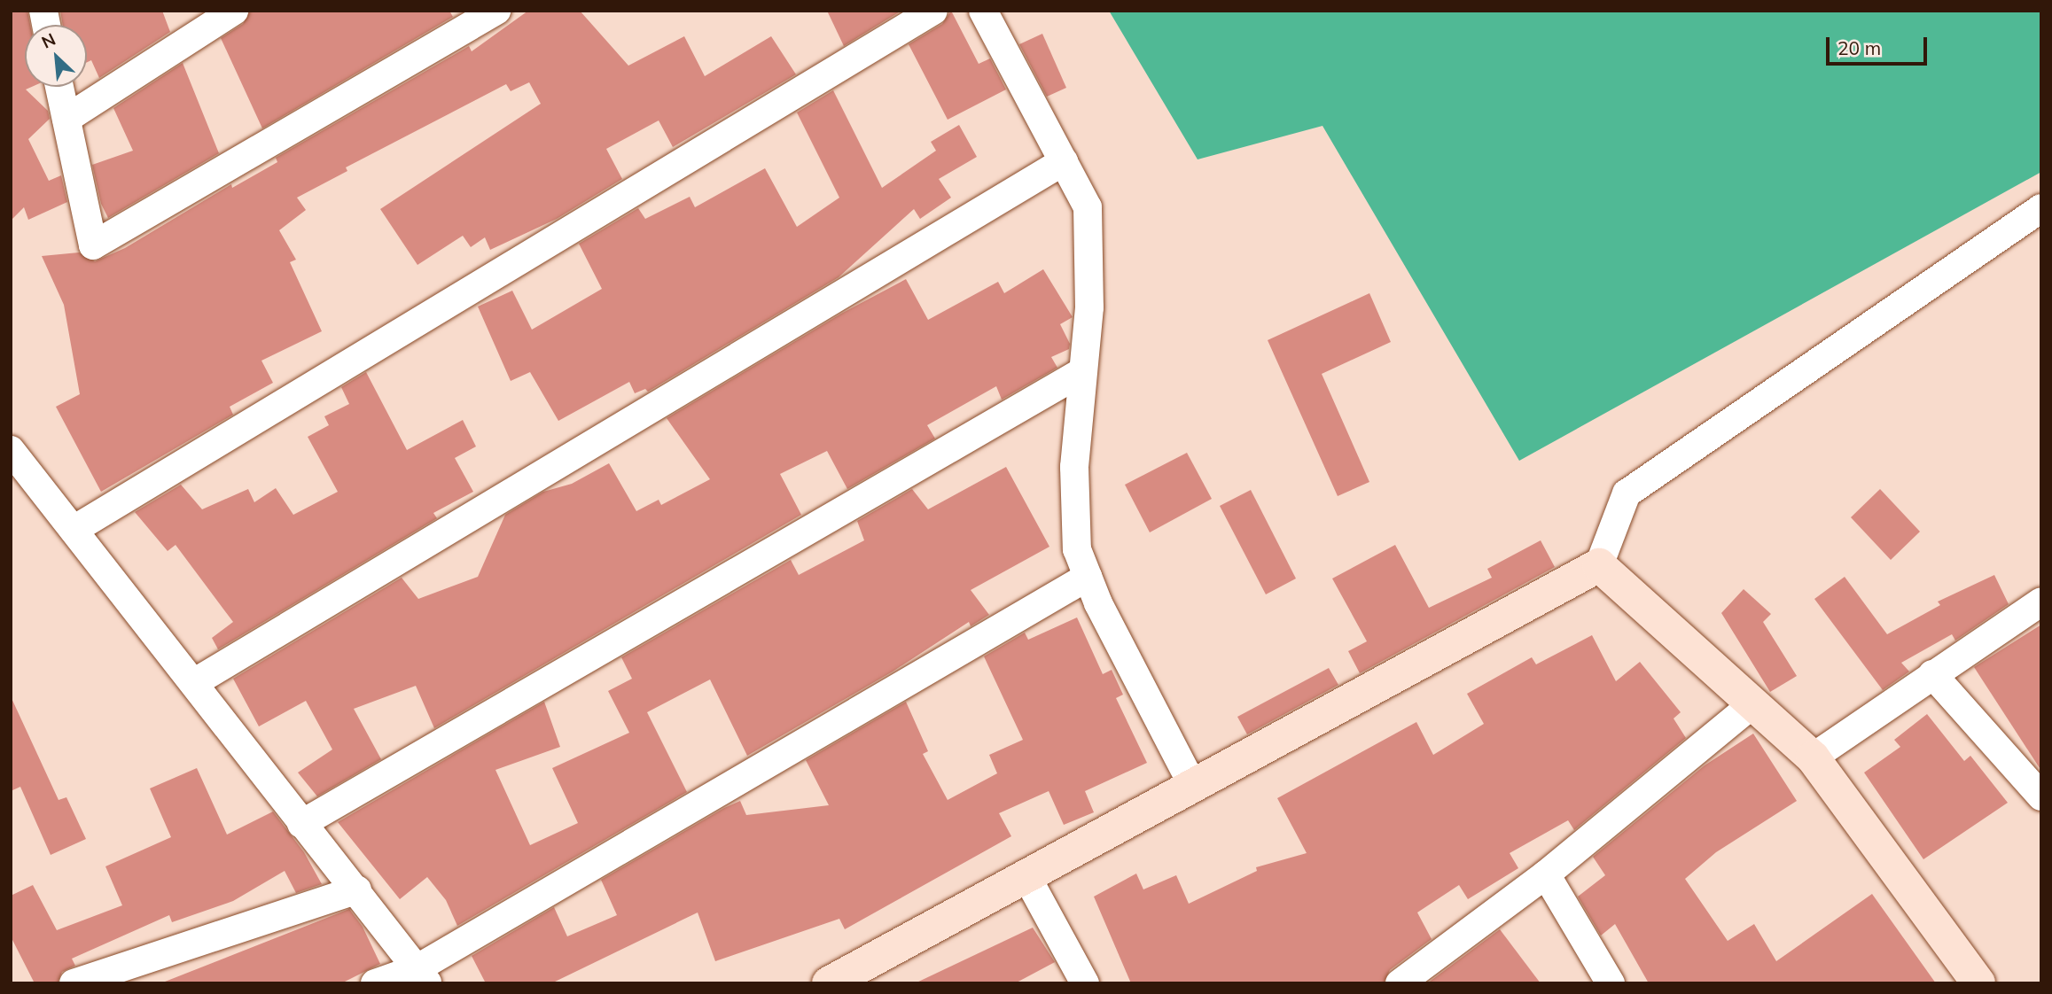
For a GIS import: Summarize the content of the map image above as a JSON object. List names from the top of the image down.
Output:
{
  "scale_bar": "20 m",
  "north": "top left"
}
